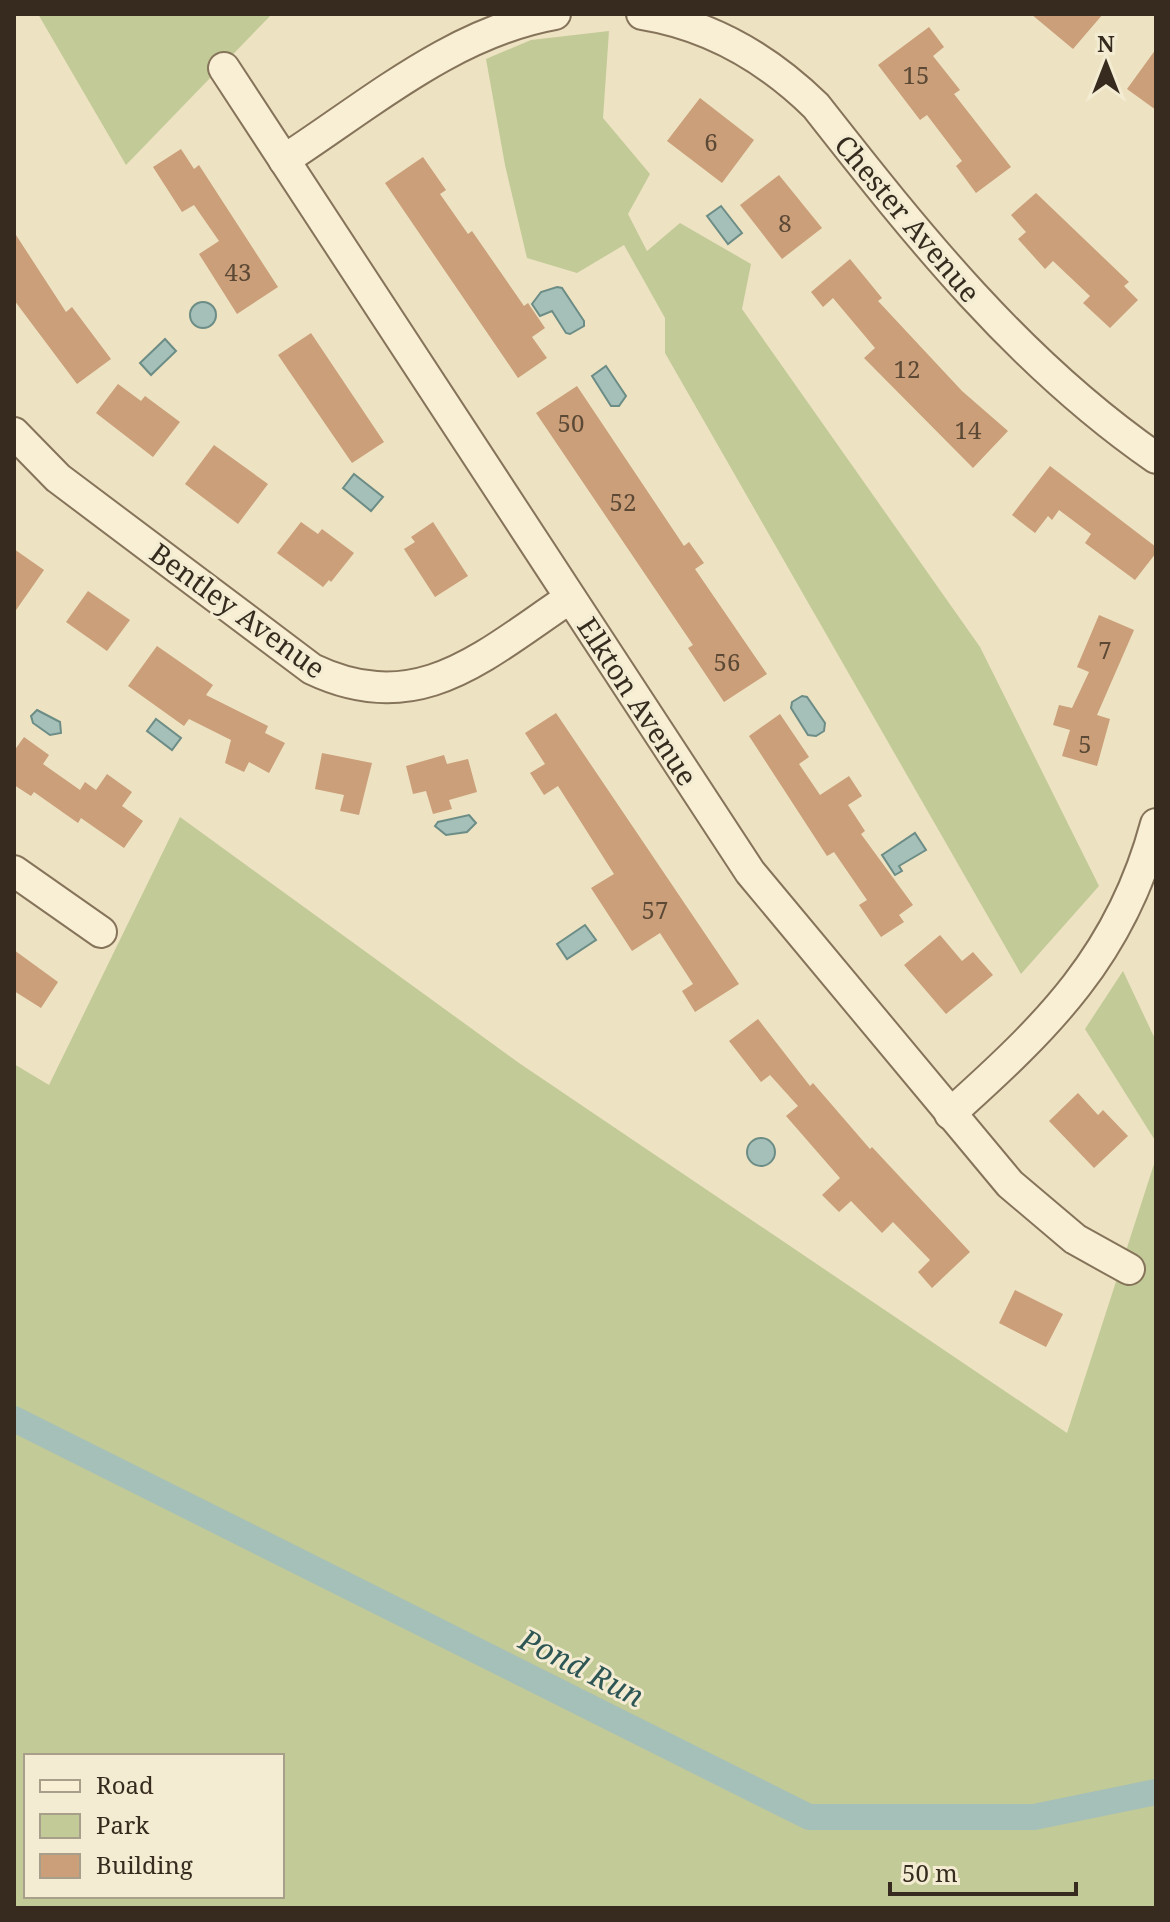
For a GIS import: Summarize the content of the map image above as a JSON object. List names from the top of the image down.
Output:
{
  "streets": {
    "street": ["Chester Avenue", "Bentley Avenue", "Elkton Avenue"]
  },
  "crossings": [
    ["Bentley Avenue", "Elkton Avenue"]
  ],
  "water": ["Pond Run"],
  "house_numbers": [
    "15",
    "6",
    "8",
    "43",
    "12",
    "50",
    "14",
    "52",
    "7",
    "56",
    "5",
    "57"
  ],
  "legend": ["Road", "Park", "Building"],
  "scale_bar": "50 m",
  "north": "top"
}
